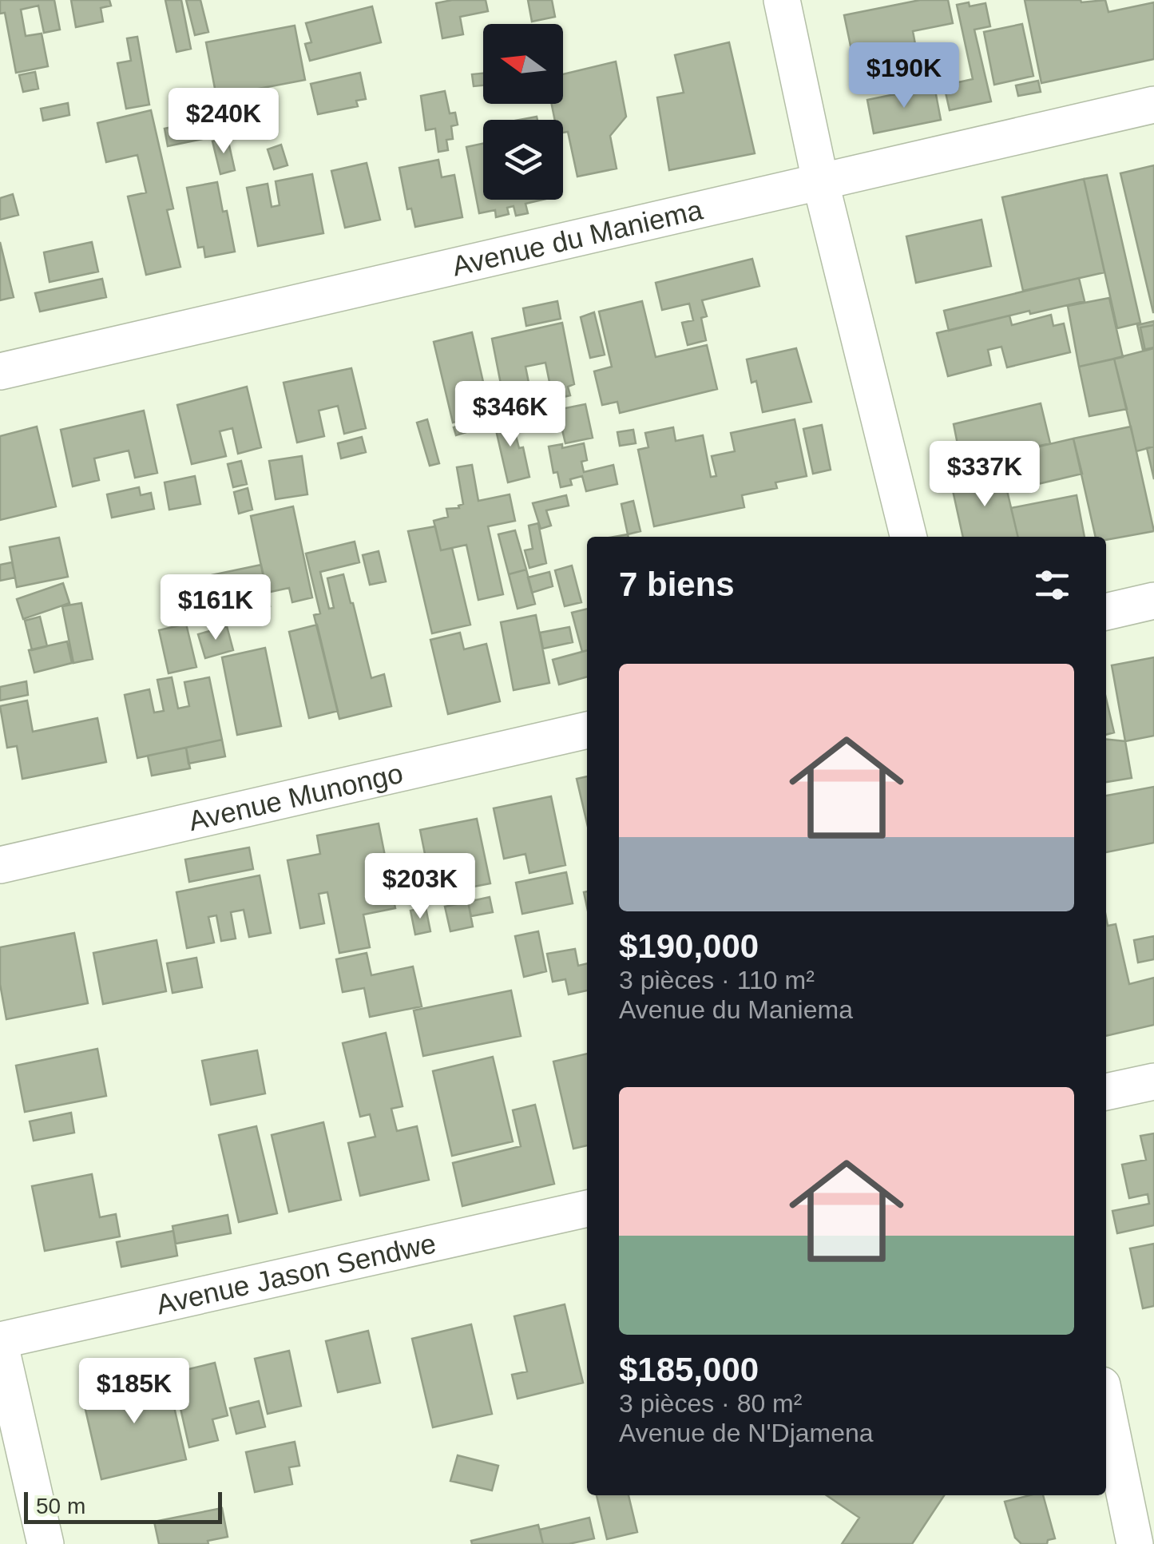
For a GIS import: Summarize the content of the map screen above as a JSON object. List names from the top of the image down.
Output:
{
  "streets": {
    "street": ["Avenue du Maniema", "Avenue Munongo", "Avenue Jason Sendwe"]
  },
  "scale_bar": "50 m",
  "north": "left",
  "page": {
    "price": [
      "$190K",
      "$240K",
      "$346K",
      "$337K",
      "$161K",
      "$203K",
      "$185K"
    ],
    "heading": "7 biens",
    "list": [
      {
        "name": "$190,000",
        "note": "3 pièces · 110 m² · Avenue du Maniema"
      },
      {
        "name": "$185,000",
        "note": "3 pièces · 80 m² · Avenue de N'Djamena"
      }
    ],
    "scale": "50 m"
  }
}
